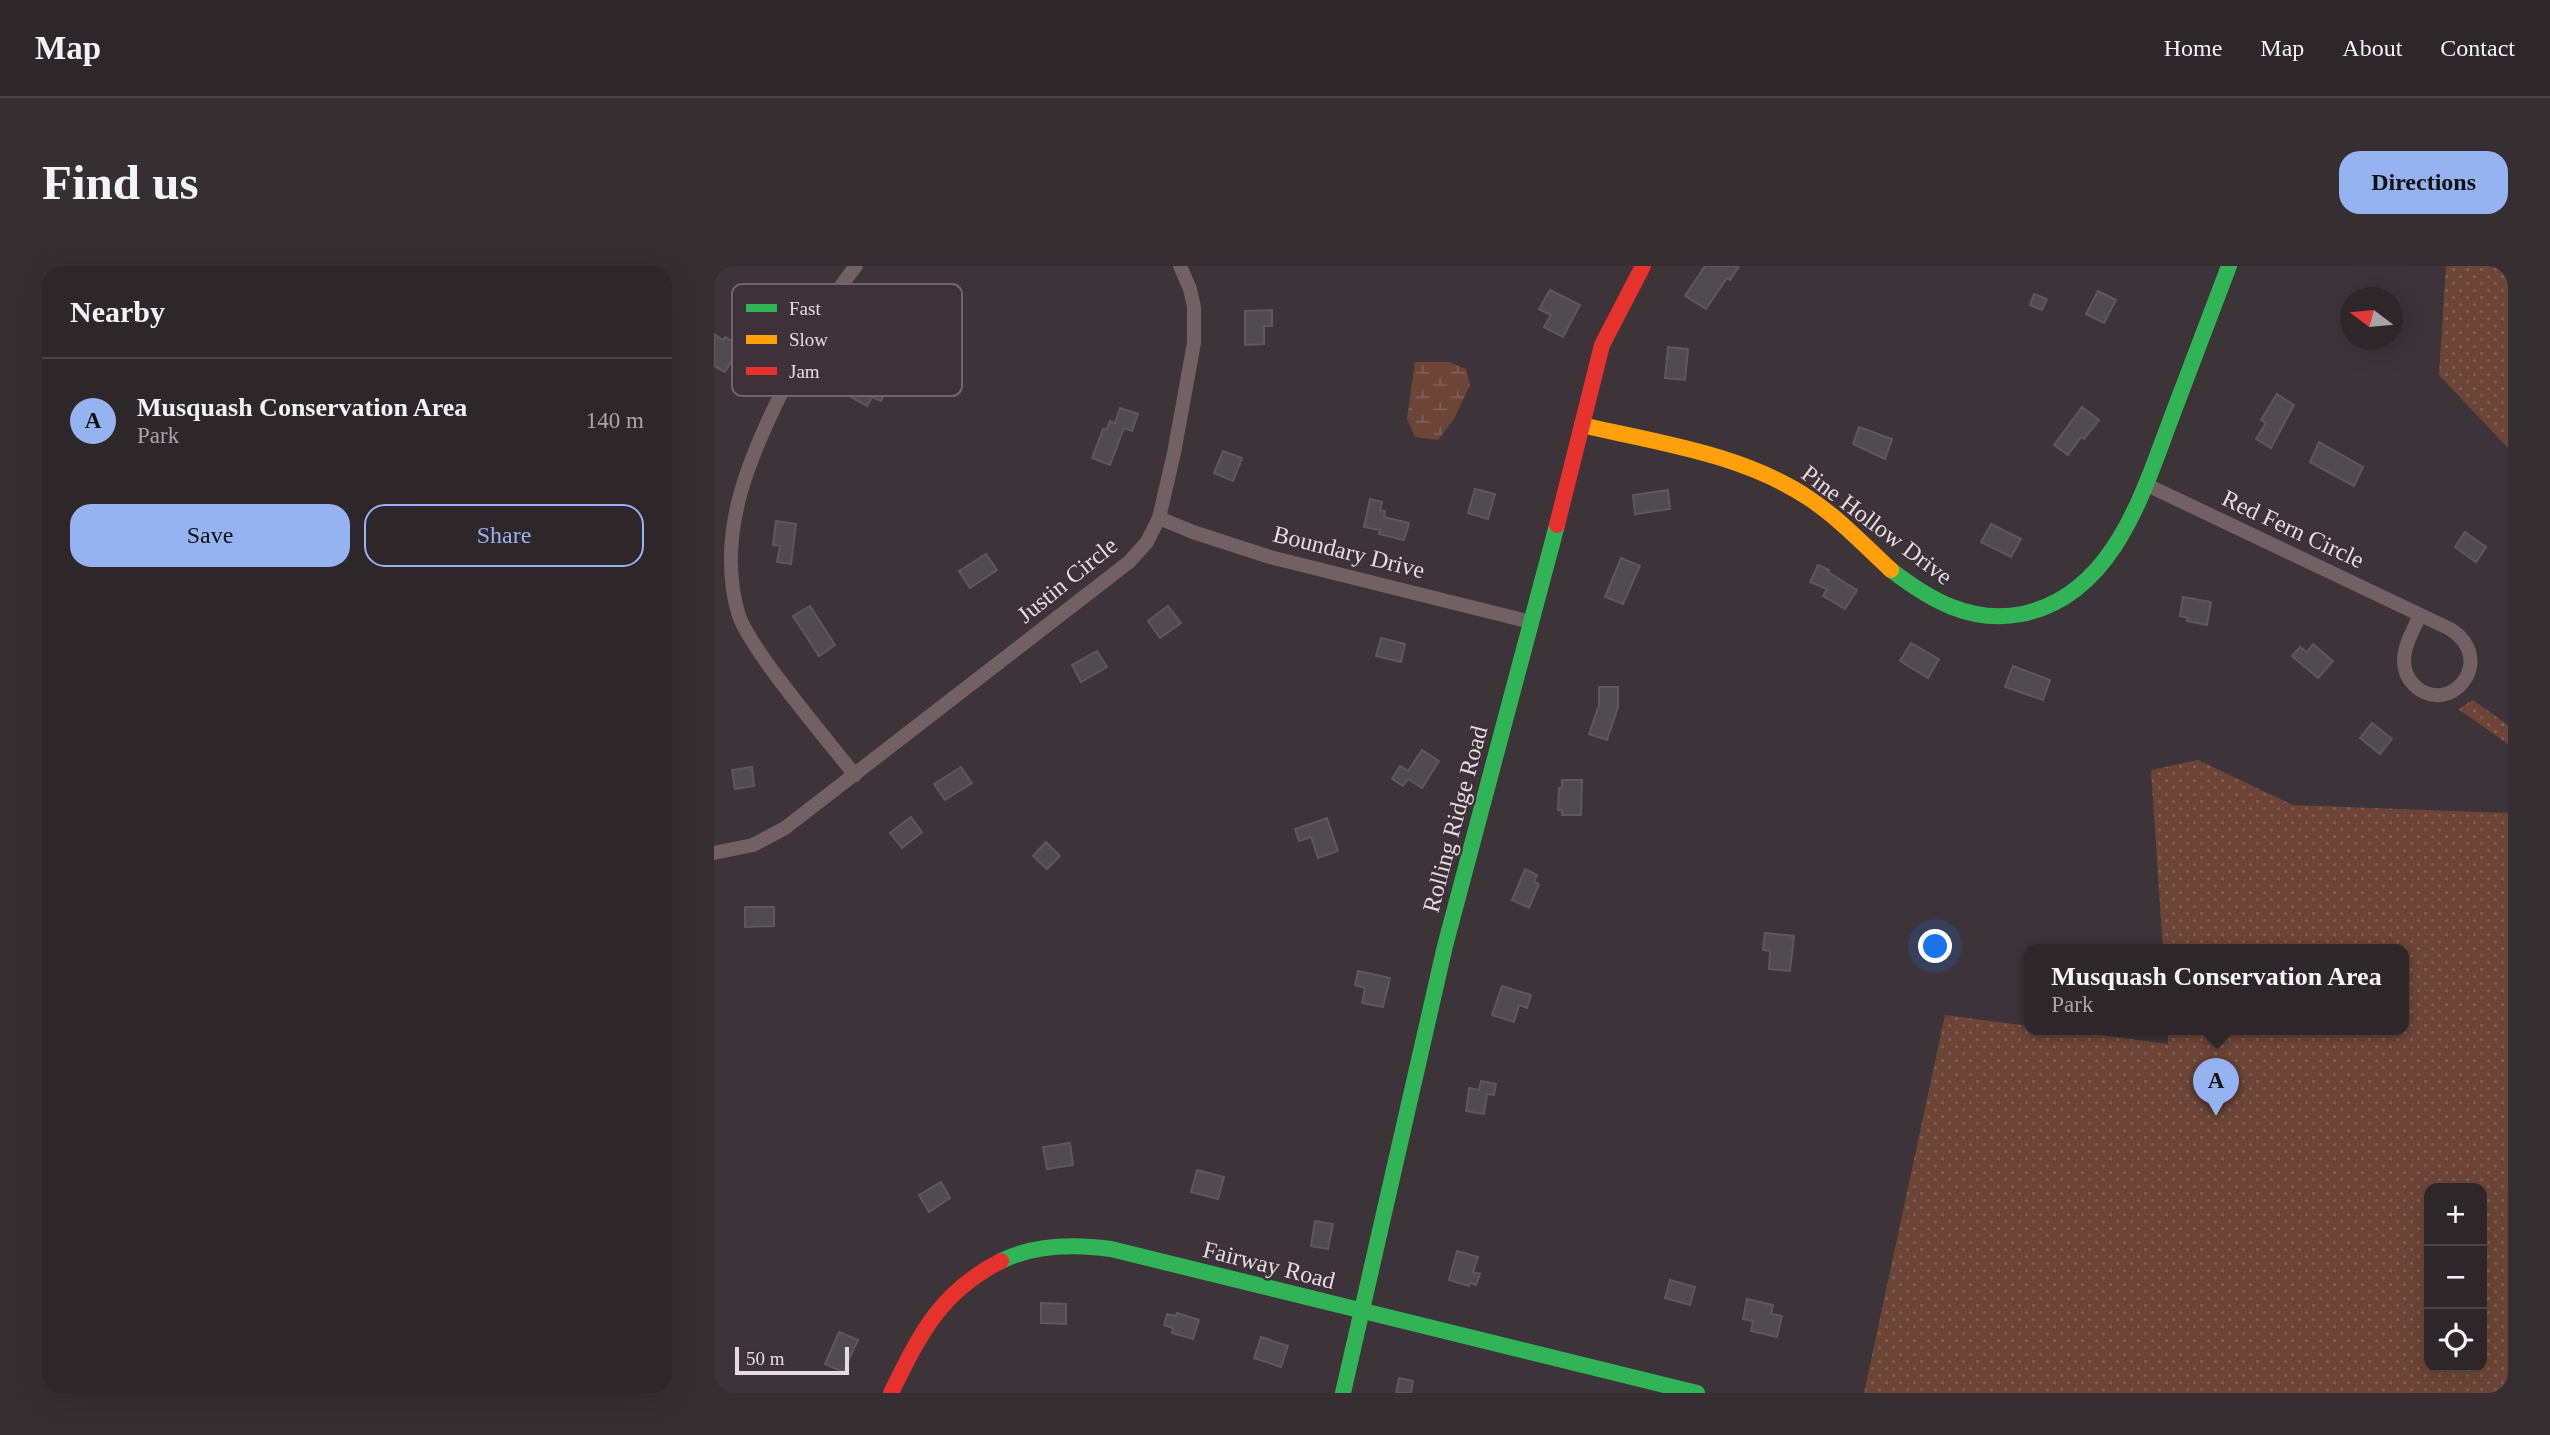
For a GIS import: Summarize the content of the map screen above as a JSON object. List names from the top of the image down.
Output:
{
  "streets": {
    "street": [
      "Pine Hollow Drive",
      "Red Fern Circle",
      "Boundary Drive",
      "Justin Circle",
      "Rolling Ridge Road",
      "Fairway Road"
    ]
  },
  "crossings": [
    ["Pine Hollow Drive", "Red Fern Circle"],
    ["Pine Hollow Drive", "Rolling Ridge Road"],
    ["Boundary Drive", "Justin Circle"],
    ["Boundary Drive", "Rolling Ridge Road"],
    ["Rolling Ridge Road", "Fairway Road"]
  ],
  "legend": ["Fast", "Slow", "Jam"],
  "scale_bar": "50 m",
  "north": "left",
  "page": {
    "header": "Map",
    "nav": [
      "Home",
      "Map",
      "About",
      "Contact"
    ],
    "buttons": [
      "Directions",
      ["Save", "Share"]
    ],
    "title": "Find us",
    "heading": "Nearby",
    "list": [
      {
        "mark": "A",
        "name": "Musquash Conservation Area",
        "note": "Park",
        "value": "140 m"
      }
    ],
    "popup": ["Musquash Conservation Area", "Park"],
    "pins": "A",
    "map_buttons": ["+", "−"],
    "scale": "50 m"
  }
}
